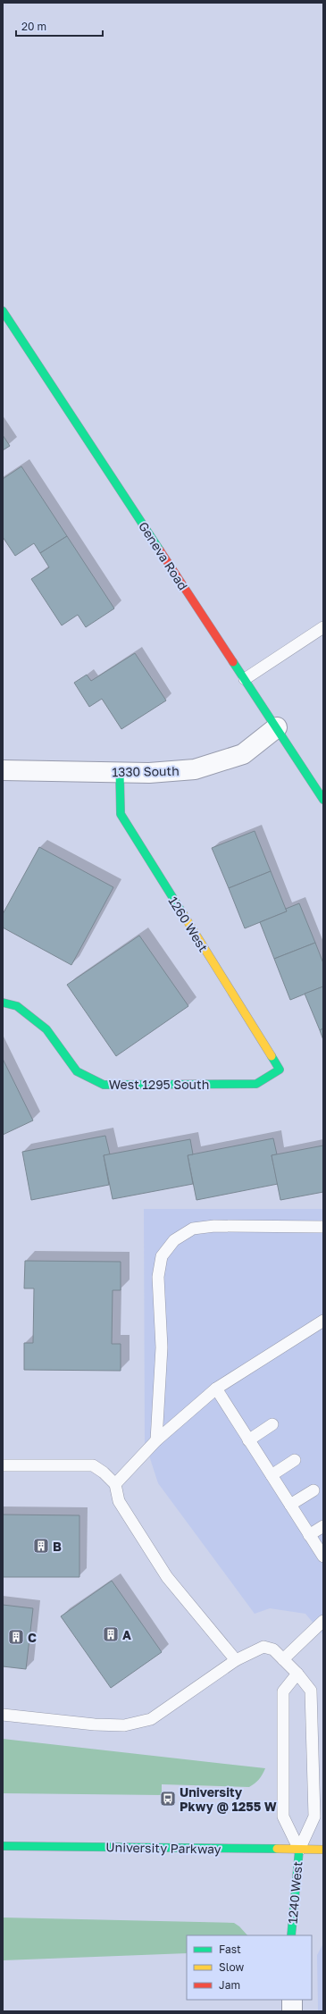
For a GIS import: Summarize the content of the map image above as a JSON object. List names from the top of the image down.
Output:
{
  "streets": {
    "main road": [
      "Geneva Road",
      "1260 West",
      "West 1295 South",
      "University Parkway",
      "1240 West"
    ],
    "street": ["1330 South"]
  },
  "crossings": [
    ["Geneva Road", "1330 South"],
    ["1330 South", "1260 West"],
    ["1260 West", "West 1295 South"],
    ["University Parkway", "1240 West"]
  ],
  "places": {
    "building": ["B", "A", "C"],
    "bus stop": ["University Pkwy @ 1255 W"]
  },
  "legend": ["Fast", "Slow", "Jam"],
  "scale_bar": "20 m"
}
